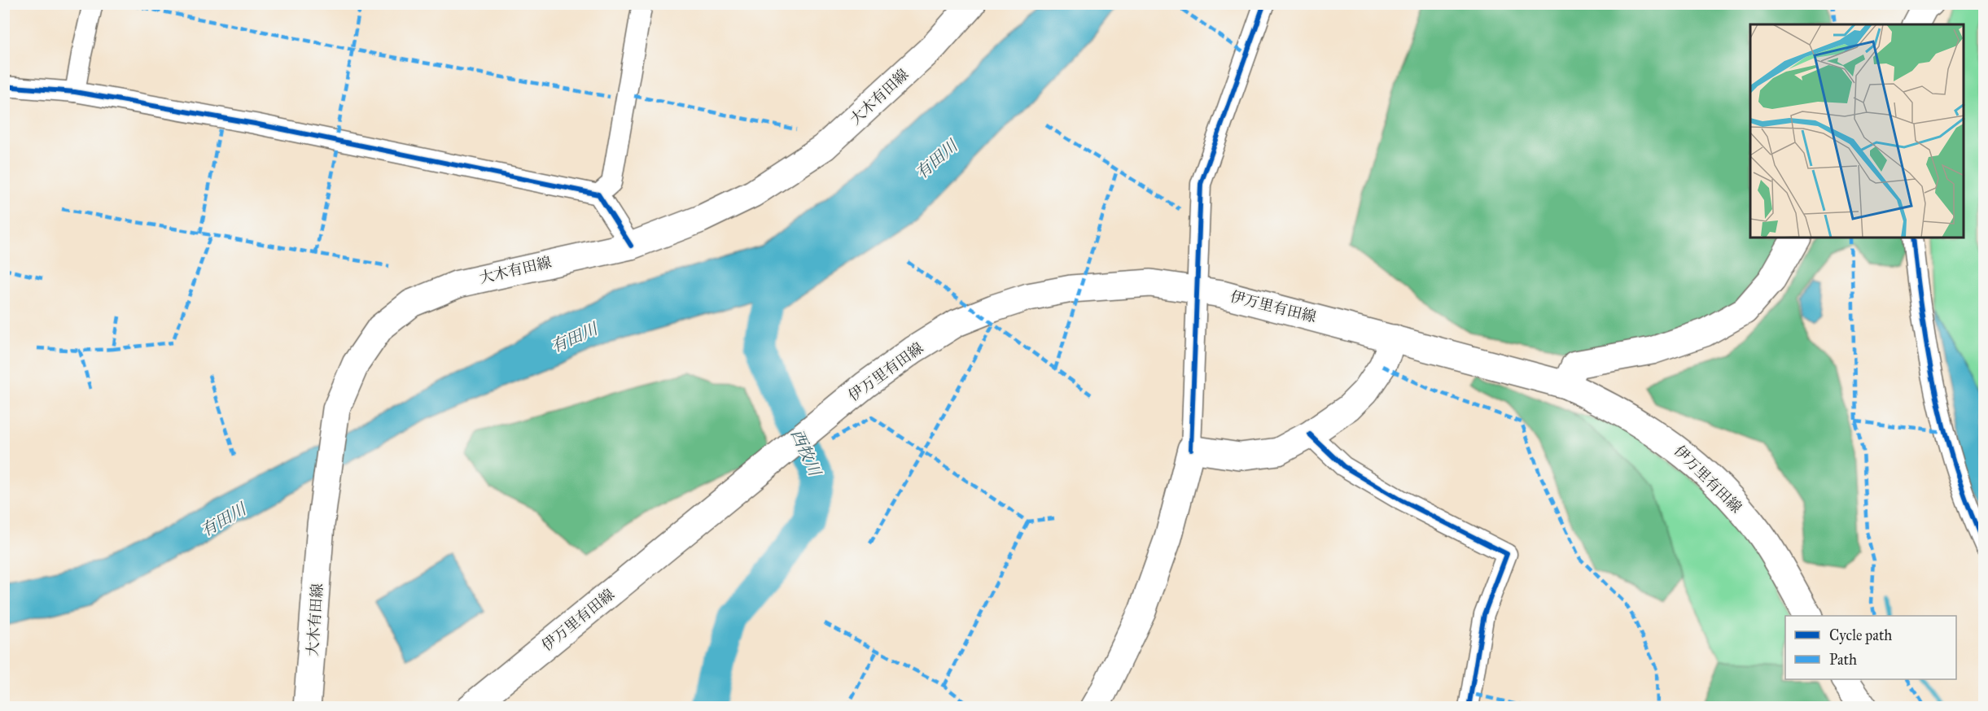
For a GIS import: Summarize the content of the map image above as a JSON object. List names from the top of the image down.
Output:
{
  "streets": {
    "main road": ["大木有田線", "伊万里有田線"]
  },
  "water": ["有田川", "西牧川"],
  "legend": ["Cycle path", "Path"]
}
